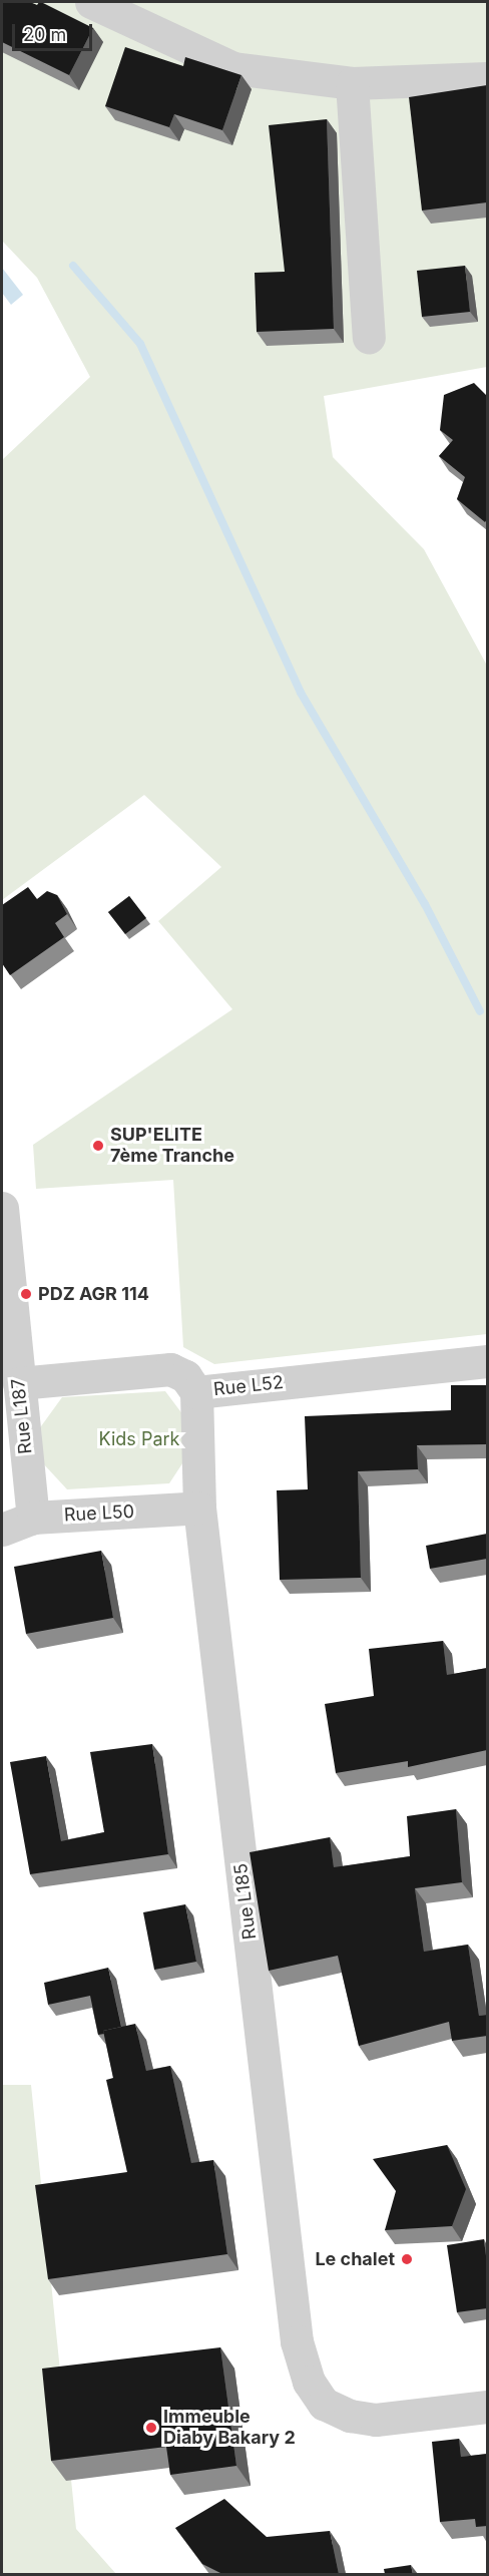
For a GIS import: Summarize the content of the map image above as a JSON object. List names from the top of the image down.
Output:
{
  "streets": {
    "street": [
      "Rue L52",
      "Rue L187",
      "Rue L50",
      "Rue L185"
    ]
  },
  "crossings": [
    ["Rue L52", "Rue L187"],
    ["Rue L52", "Rue L185"],
    ["Rue L187", "Rue L50"],
    ["Rue L50", "Rue L185"]
  ],
  "parks": ["Kids Park"],
  "places": [
    "SUP'ELITE 7ème Tranche",
    "PDZ AGR 114",
    "Le chalet",
    "Immeuble Diaby Bakary 2"
  ],
  "scale_bar": "20 m"
}
